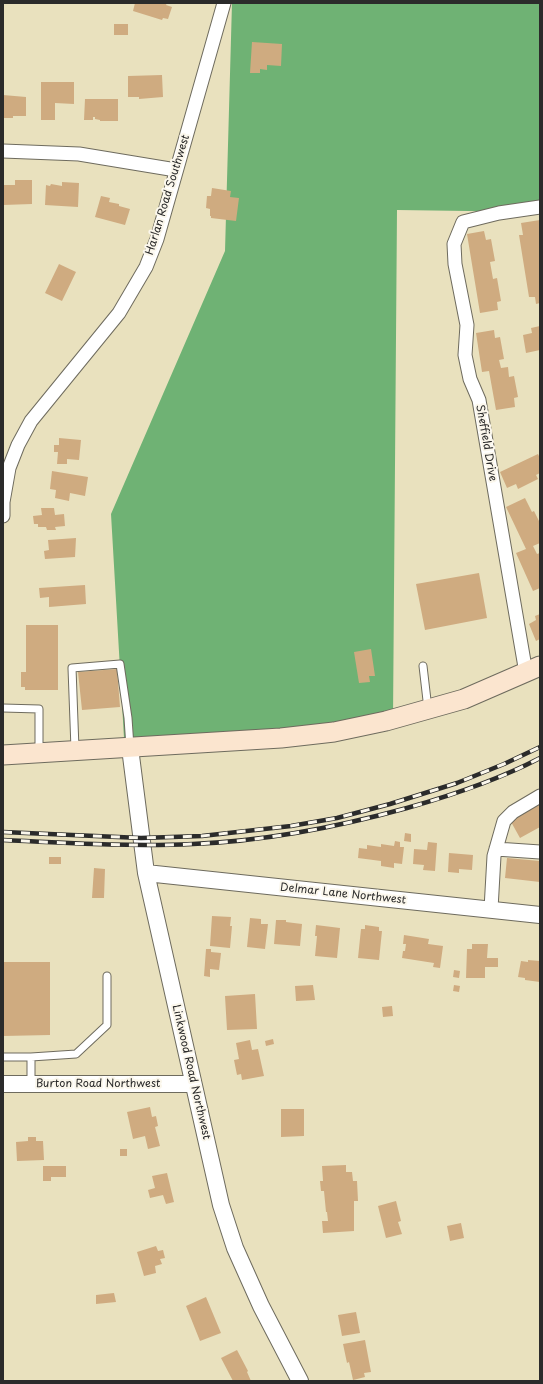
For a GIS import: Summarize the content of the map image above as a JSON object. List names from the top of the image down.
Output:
{
  "streets": {
    "street": [
      "Harlan Road Southwest",
      "Sheffield Drive",
      "Delmar Lane Northwest",
      "Linkwood Road Northwest",
      "Burton Road Northwest"
    ]
  },
  "crossings": [
    ["Delmar Lane Northwest", "Linkwood Road Northwest"],
    ["Linkwood Road Northwest", "Burton Road Northwest"]
  ]
}
